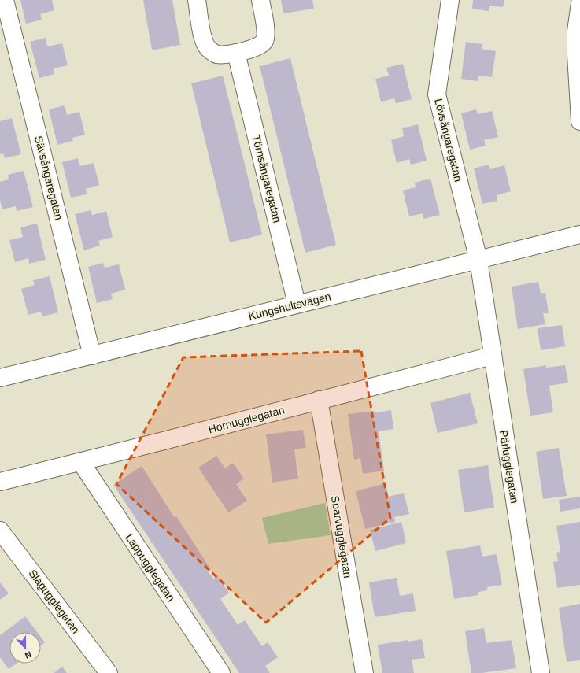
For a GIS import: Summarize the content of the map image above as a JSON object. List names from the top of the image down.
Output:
{
  "streets": {
    "street": [
      "Lövsångaregatan",
      "Sävsångaregatan",
      "Törnsångaregatan",
      "Kungshultsvägen",
      "Hornugglegatan",
      "Pärlugglegatan",
      "Sparvugglegatan",
      "Lappugglegatan",
      "Slagugglegatan"
    ]
  },
  "crossings": [
    ["Lövsångaregatan", "Kungshultsvägen"],
    ["Lövsångaregatan", "Pärlugglegatan"],
    ["Sävsångaregatan", "Kungshultsvägen"],
    ["Törnsångaregatan", "Kungshultsvägen"],
    ["Kungshultsvägen", "Pärlugglegatan"],
    ["Hornugglegatan", "Pärlugglegatan"],
    ["Hornugglegatan", "Sparvugglegatan"],
    ["Hornugglegatan", "Lappugglegatan"]
  ],
  "north": "bottom"
}
